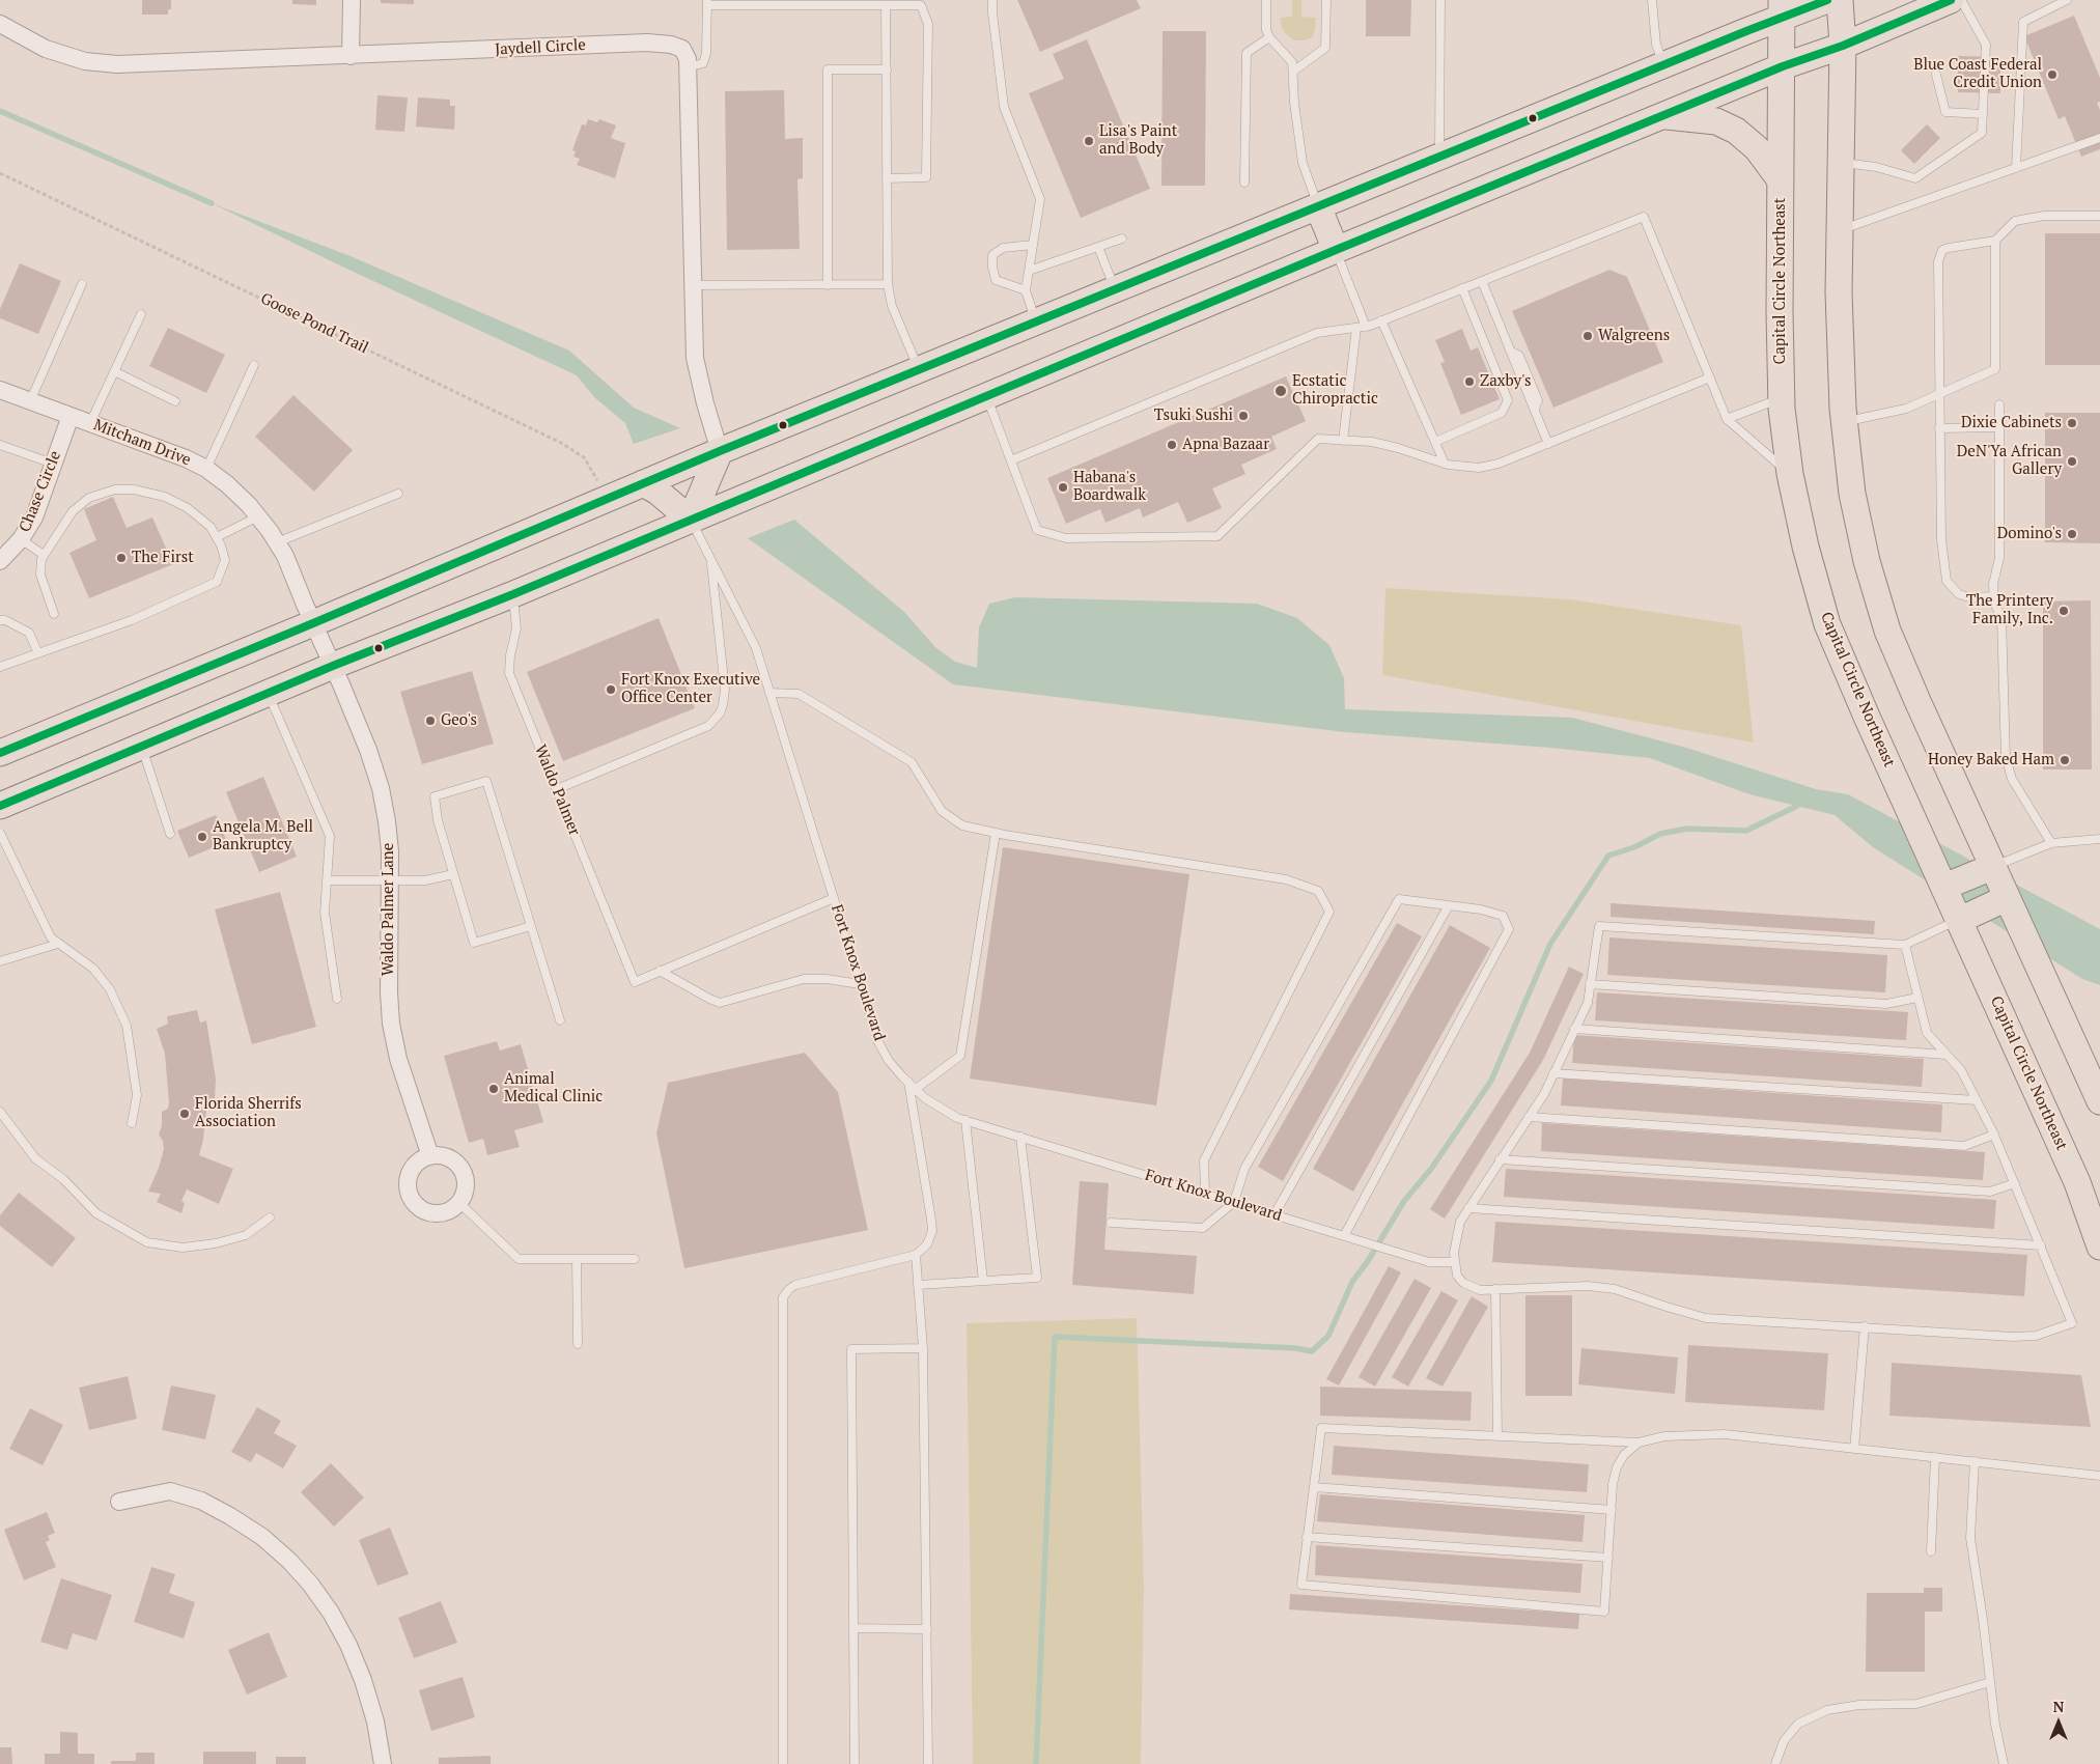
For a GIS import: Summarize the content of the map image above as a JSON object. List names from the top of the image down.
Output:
{
  "streets": {
    "main road": ["Capital Circle Northeast"],
    "street": [
      "Jaydell Circle",
      "Mitcham Drive",
      "Chase Circle",
      "Waldo Palmer Lane"
    ],
    "lane": ["Waldo Palmer", "Fort Knox Boulevard"],
    "path": ["Goose Pond Trail"]
  },
  "crossings": [
    ["Mitcham Drive", "Chase Circle"],
    ["Mitcham Drive", "Waldo Palmer Lane"]
  ],
  "places": [
    "Blue Coast Federal Credit Union",
    "Lisa's Paint and Body",
    "Walgreens",
    "Zaxby's",
    "Ecstatic Chiropractic",
    "Tsuki Sushi",
    "Dixie Cabinets",
    "Apna Bazaar",
    "DeN'Ya African Gallery",
    "Habana's Boardwalk",
    "Domino's",
    "The First",
    "The Printery Family, Inc.",
    "Fort Knox Executive Office Center",
    "Geo's",
    "Honey Baked Ham",
    "Angela M. Bell Bankruptcy",
    "Animal Medical Clinic",
    "Florida Sherrifs Association"
  ],
  "north": "top"
}
